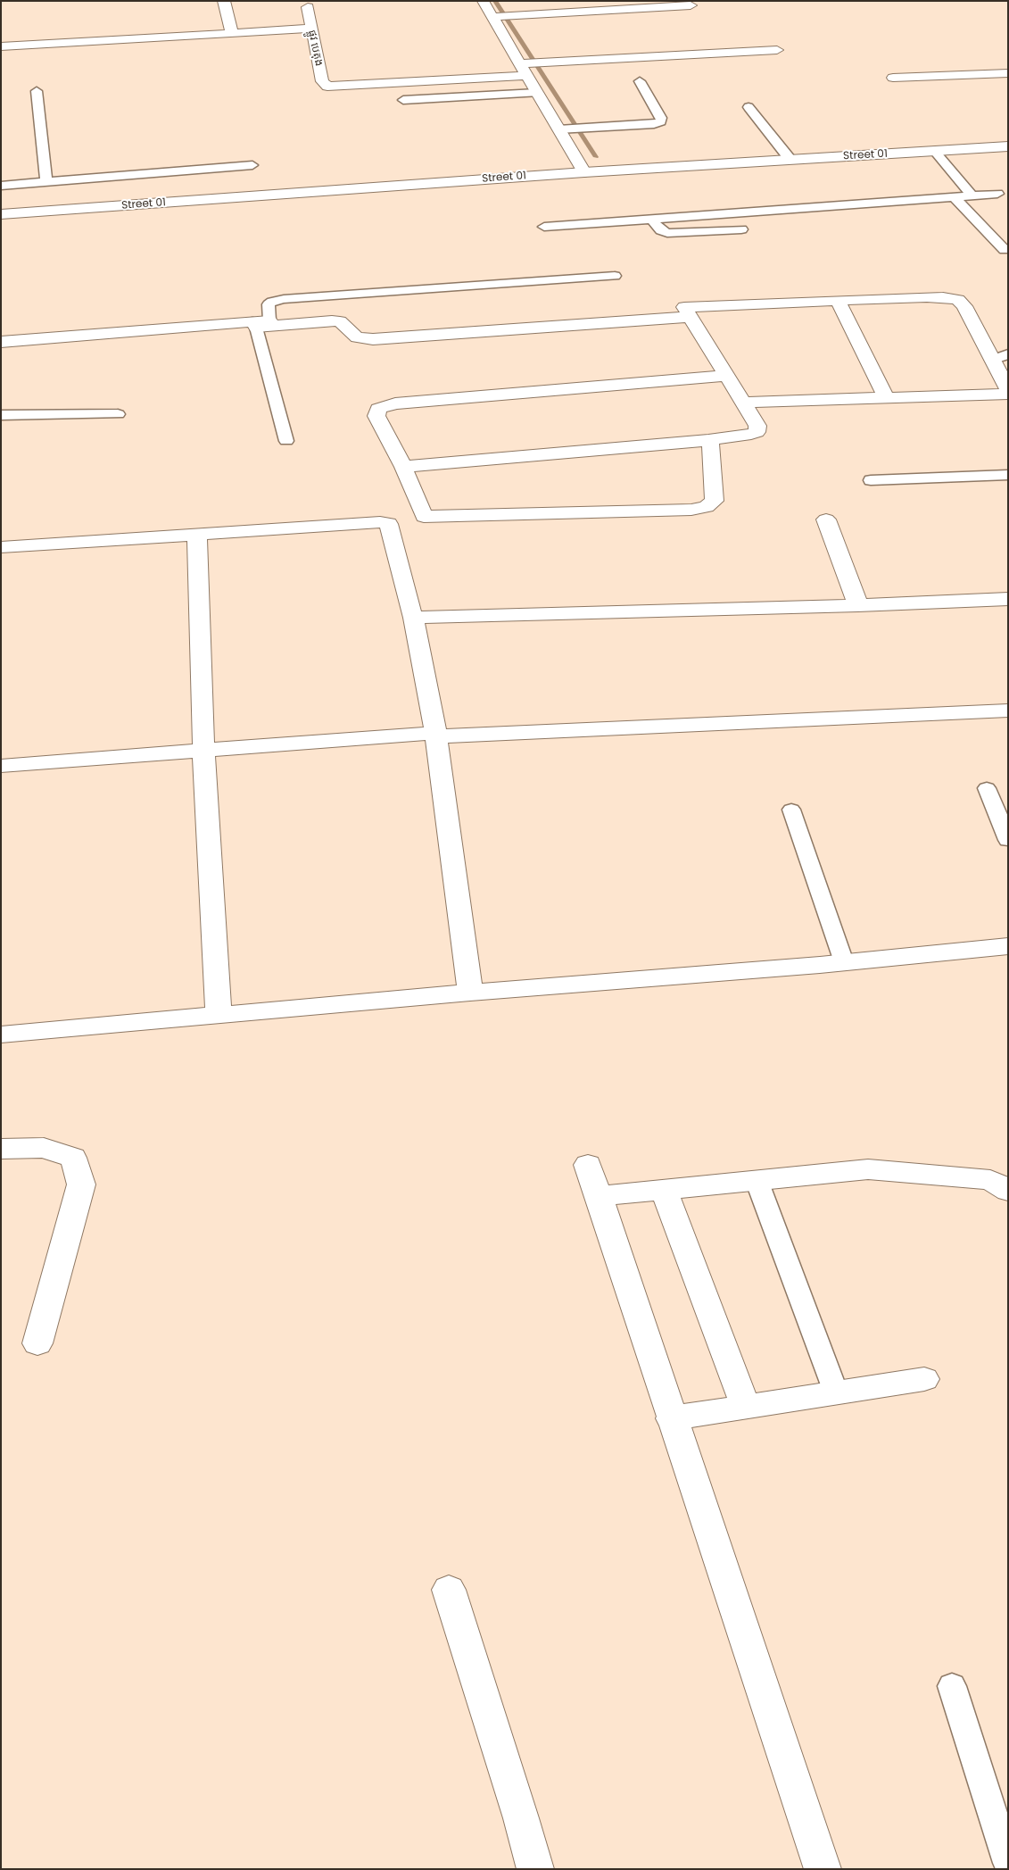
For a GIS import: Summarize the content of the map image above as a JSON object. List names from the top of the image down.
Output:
{
  "streets": {
    "street": ["ផ្លូវ បេតុង", "Street 01"]
  }
}
